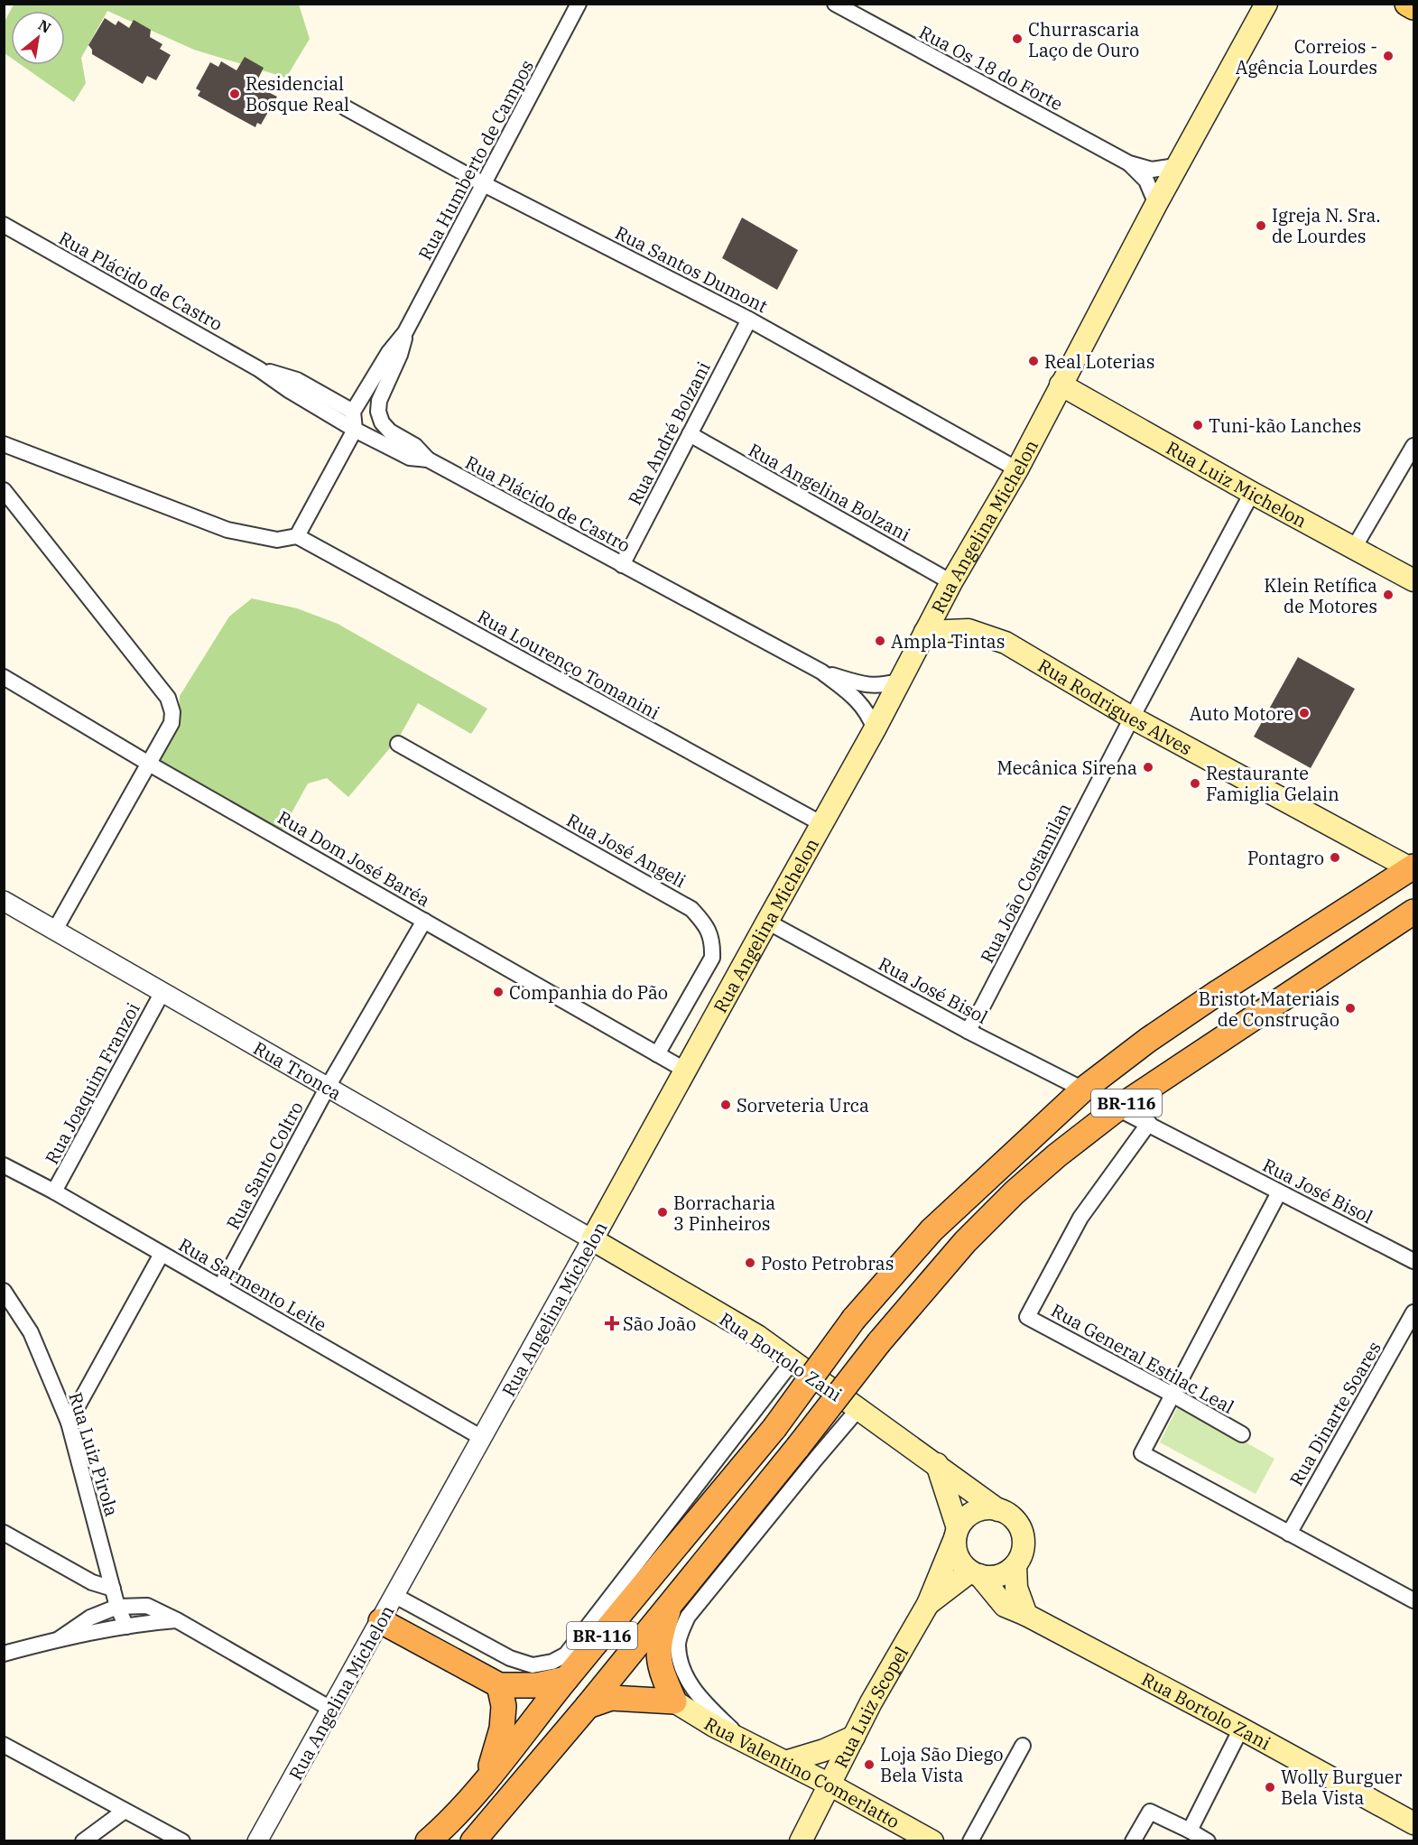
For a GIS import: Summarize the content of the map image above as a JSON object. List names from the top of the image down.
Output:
{
  "streets": {
    "highway": ["BR-116"],
    "main road": [
      "Rua Luiz Michelon",
      "Rua Angelina Michelon",
      "Rua Rodrigues Alves",
      "Rua Bortolo Zani",
      "Rua Luiz Scopel",
      "Rua Valentino Comerlatto"
    ],
    "street": [
      "Rua Os 18 do Forte",
      "Rua Humberto de Campos",
      "Rua Santos Dumont",
      "Rua Plácido de Castro",
      "Rua André Bolzani",
      "Rua Angelina Bolzani",
      "Rua Lourenço Tomanini",
      "Rua José Angeli",
      "Rua Dom José Baréa",
      "Rua João Costamilan",
      "Rua José Bisol",
      "Rua Tronca",
      "Rua Joaquim Franzoi",
      "Rua Santo Coltro",
      "Rua Sarmento Leite",
      "Rua General Estilac Leal",
      "Rua Dinarte Soares",
      "Rua Luiz Pirola"
    ]
  },
  "crossings": [
    ["Rua Os 18 do Forte", "Rua Angelina Michelon"],
    ["Rua Humberto de Campos", "Rua Santos Dumont"],
    ["Rua Humberto de Campos", "Rua Plácido de Castro"],
    ["Rua Santos Dumont", "Rua André Bolzani"],
    ["Rua Santos Dumont", "Rua Angelina Michelon"],
    ["Rua Plácido de Castro", "Rua André Bolzani"],
    ["Rua Plácido de Castro", "Rua Angelina Michelon"],
    ["Rua André Bolzani", "Rua Angelina Bolzani"],
    ["Rua Luiz Michelon", "Rua Angelina Michelon"],
    ["Rua Luiz Michelon", "Rua João Costamilan"],
    ["Rua Angelina Bolzani", "Rua Angelina Michelon"],
    ["Rua Angelina Michelon", "Rua Lourenço Tomanini"],
    ["Rua Angelina Michelon", "Rua Rodrigues Alves"],
    ["Rua Angelina Michelon", "Rua Dom José Baréa"],
    ["Rua Angelina Michelon", "Rua José Bisol"],
    ["Rua Angelina Michelon", "Rua Tronca"],
    ["Rua Angelina Michelon", "Rua Sarmento Leite"],
    ["Rua Angelina Michelon", "Rua Bortolo Zani"],
    ["Rua Rodrigues Alves", "Rua João Costamilan"],
    ["Rua Rodrigues Alves", "BR-116"],
    ["Rua José Angeli", "Rua Dom José Baréa"],
    ["Rua Dom José Baréa", "Rua Santo Coltro"],
    ["Rua João Costamilan", "Rua José Bisol"],
    ["Rua José Bisol", "BR-116"],
    ["Rua José Bisol", "Rua General Estilac Leal"],
    ["Rua Tronca", "Rua Joaquim Franzoi"],
    ["Rua Tronca", "Rua Santo Coltro"],
    ["Rua Tronca", "Rua Bortolo Zani"],
    ["Rua Joaquim Franzoi", "Rua Sarmento Leite"],
    ["Rua Santo Coltro", "Rua Sarmento Leite"],
    ["Rua Bortolo Zani", "Rua Luiz Scopel"],
    ["Rua Luiz Scopel", "Rua Valentino Comerlatto"]
  ],
  "places": {
    "other": [
      "Churrascaria Laço de Ouro",
      "Correios - Agência Lourdes",
      "Residencial Bosque Real",
      "Igreja N. Sra. de Lourdes",
      "Real Loterias",
      "Tuni-kão Lanches",
      "Klein Retífica de Motores",
      "Ampla Tintas",
      "Auto Motore",
      "Mecânica Sirena",
      "Restaurante Famiglia Gelain",
      "Pontagro",
      "Companhia do Pão",
      "Bristot Materiais de Construção",
      "Sorveteria Urca",
      "Borracharia 3 Pinheiros",
      "Posto Petrobras",
      "Loja São Diego Bela Vista",
      "Wolly Burguer Bela Vista"
    ],
    "health": ["São João"]
  },
  "north": "top right"
}
